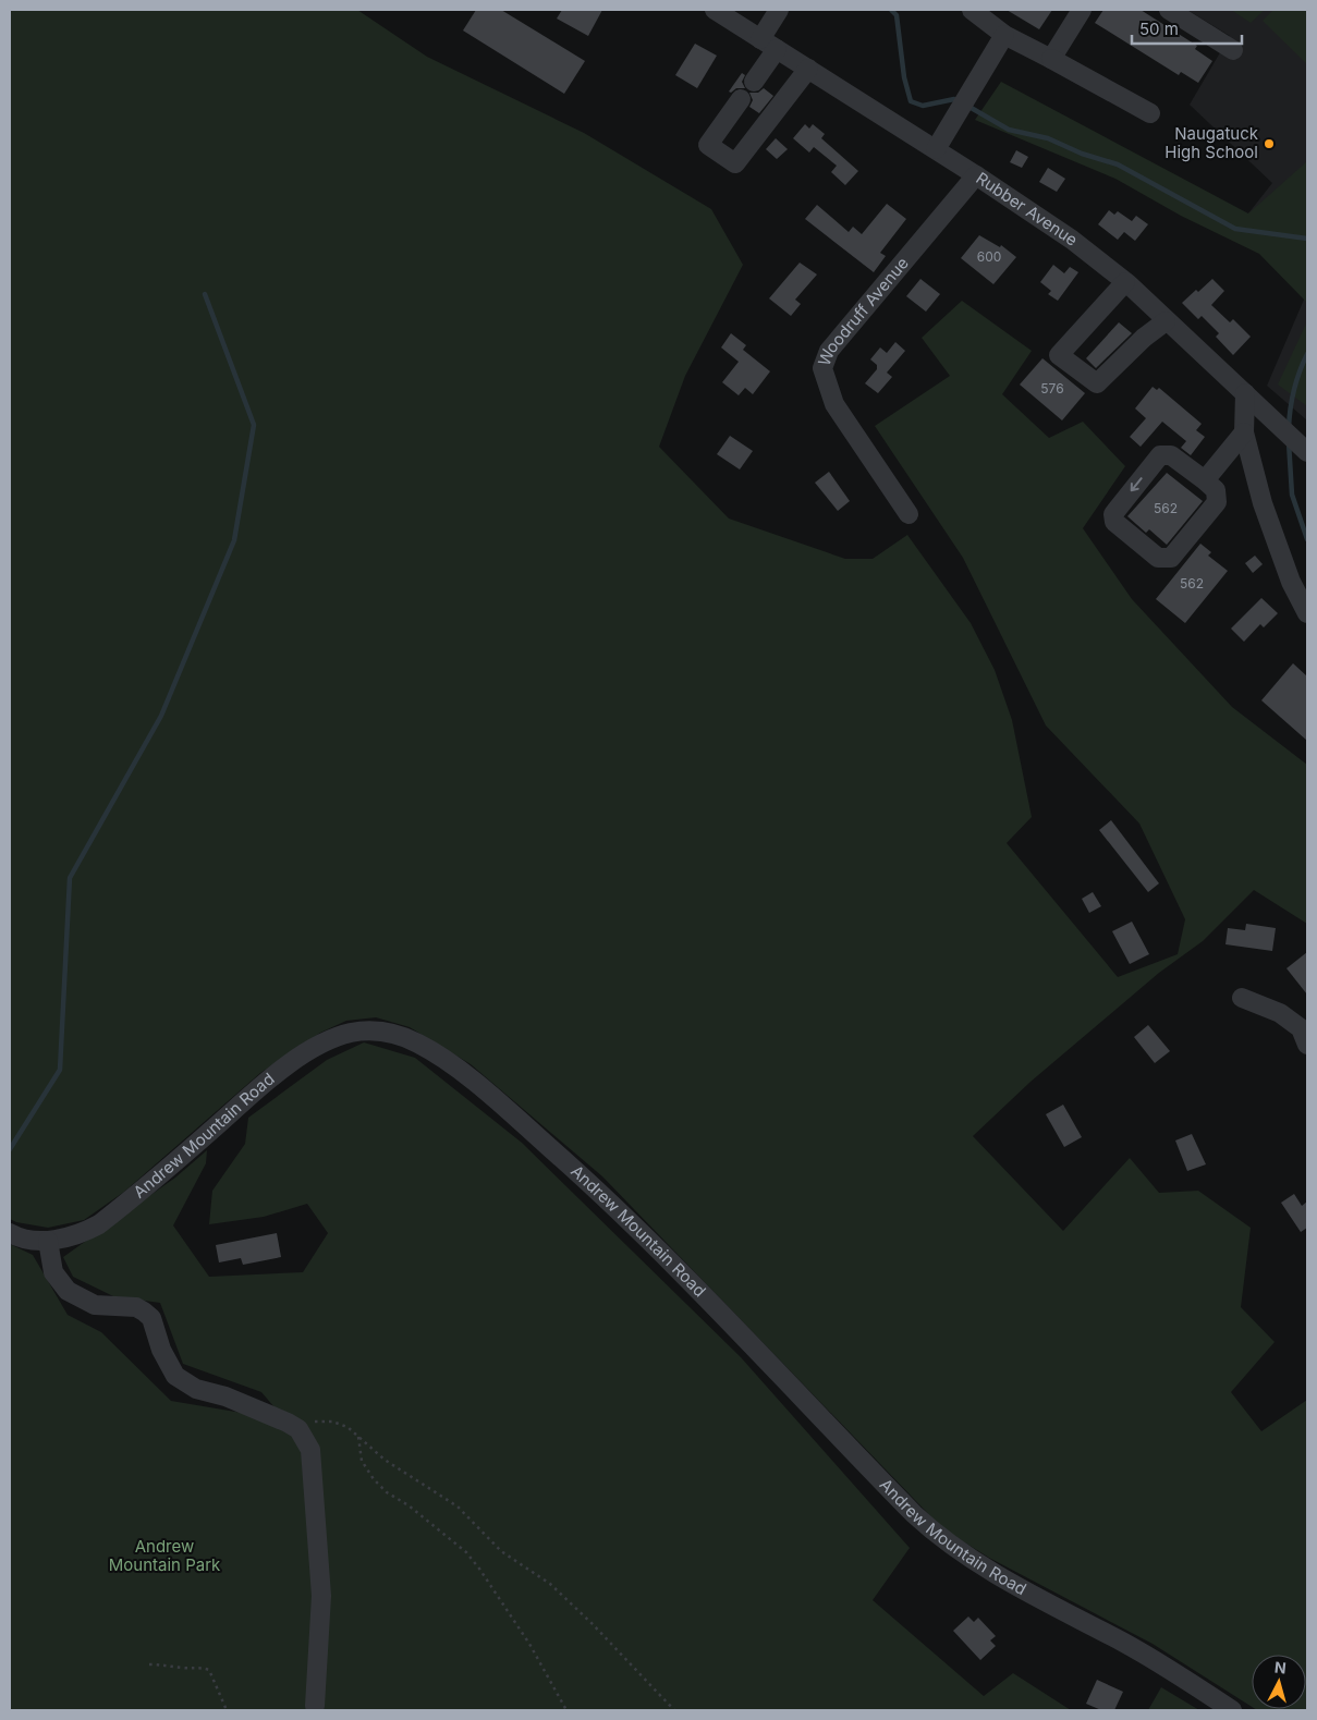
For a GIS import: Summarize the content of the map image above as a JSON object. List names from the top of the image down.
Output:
{
  "streets": {
    "street": ["Rubber Avenue", "Woodruff Avenue", "Andrew Mountain Road"]
  },
  "crossings": [
    ["Rubber Avenue", "Woodruff Avenue"]
  ],
  "parks": ["Andrew Mountain Park"],
  "places": ["Naugatuck High School"],
  "house_numbers": [
    "600",
    "576",
    "562",
    "562"
  ],
  "scale_bar": "50 m",
  "north": "top"
}
